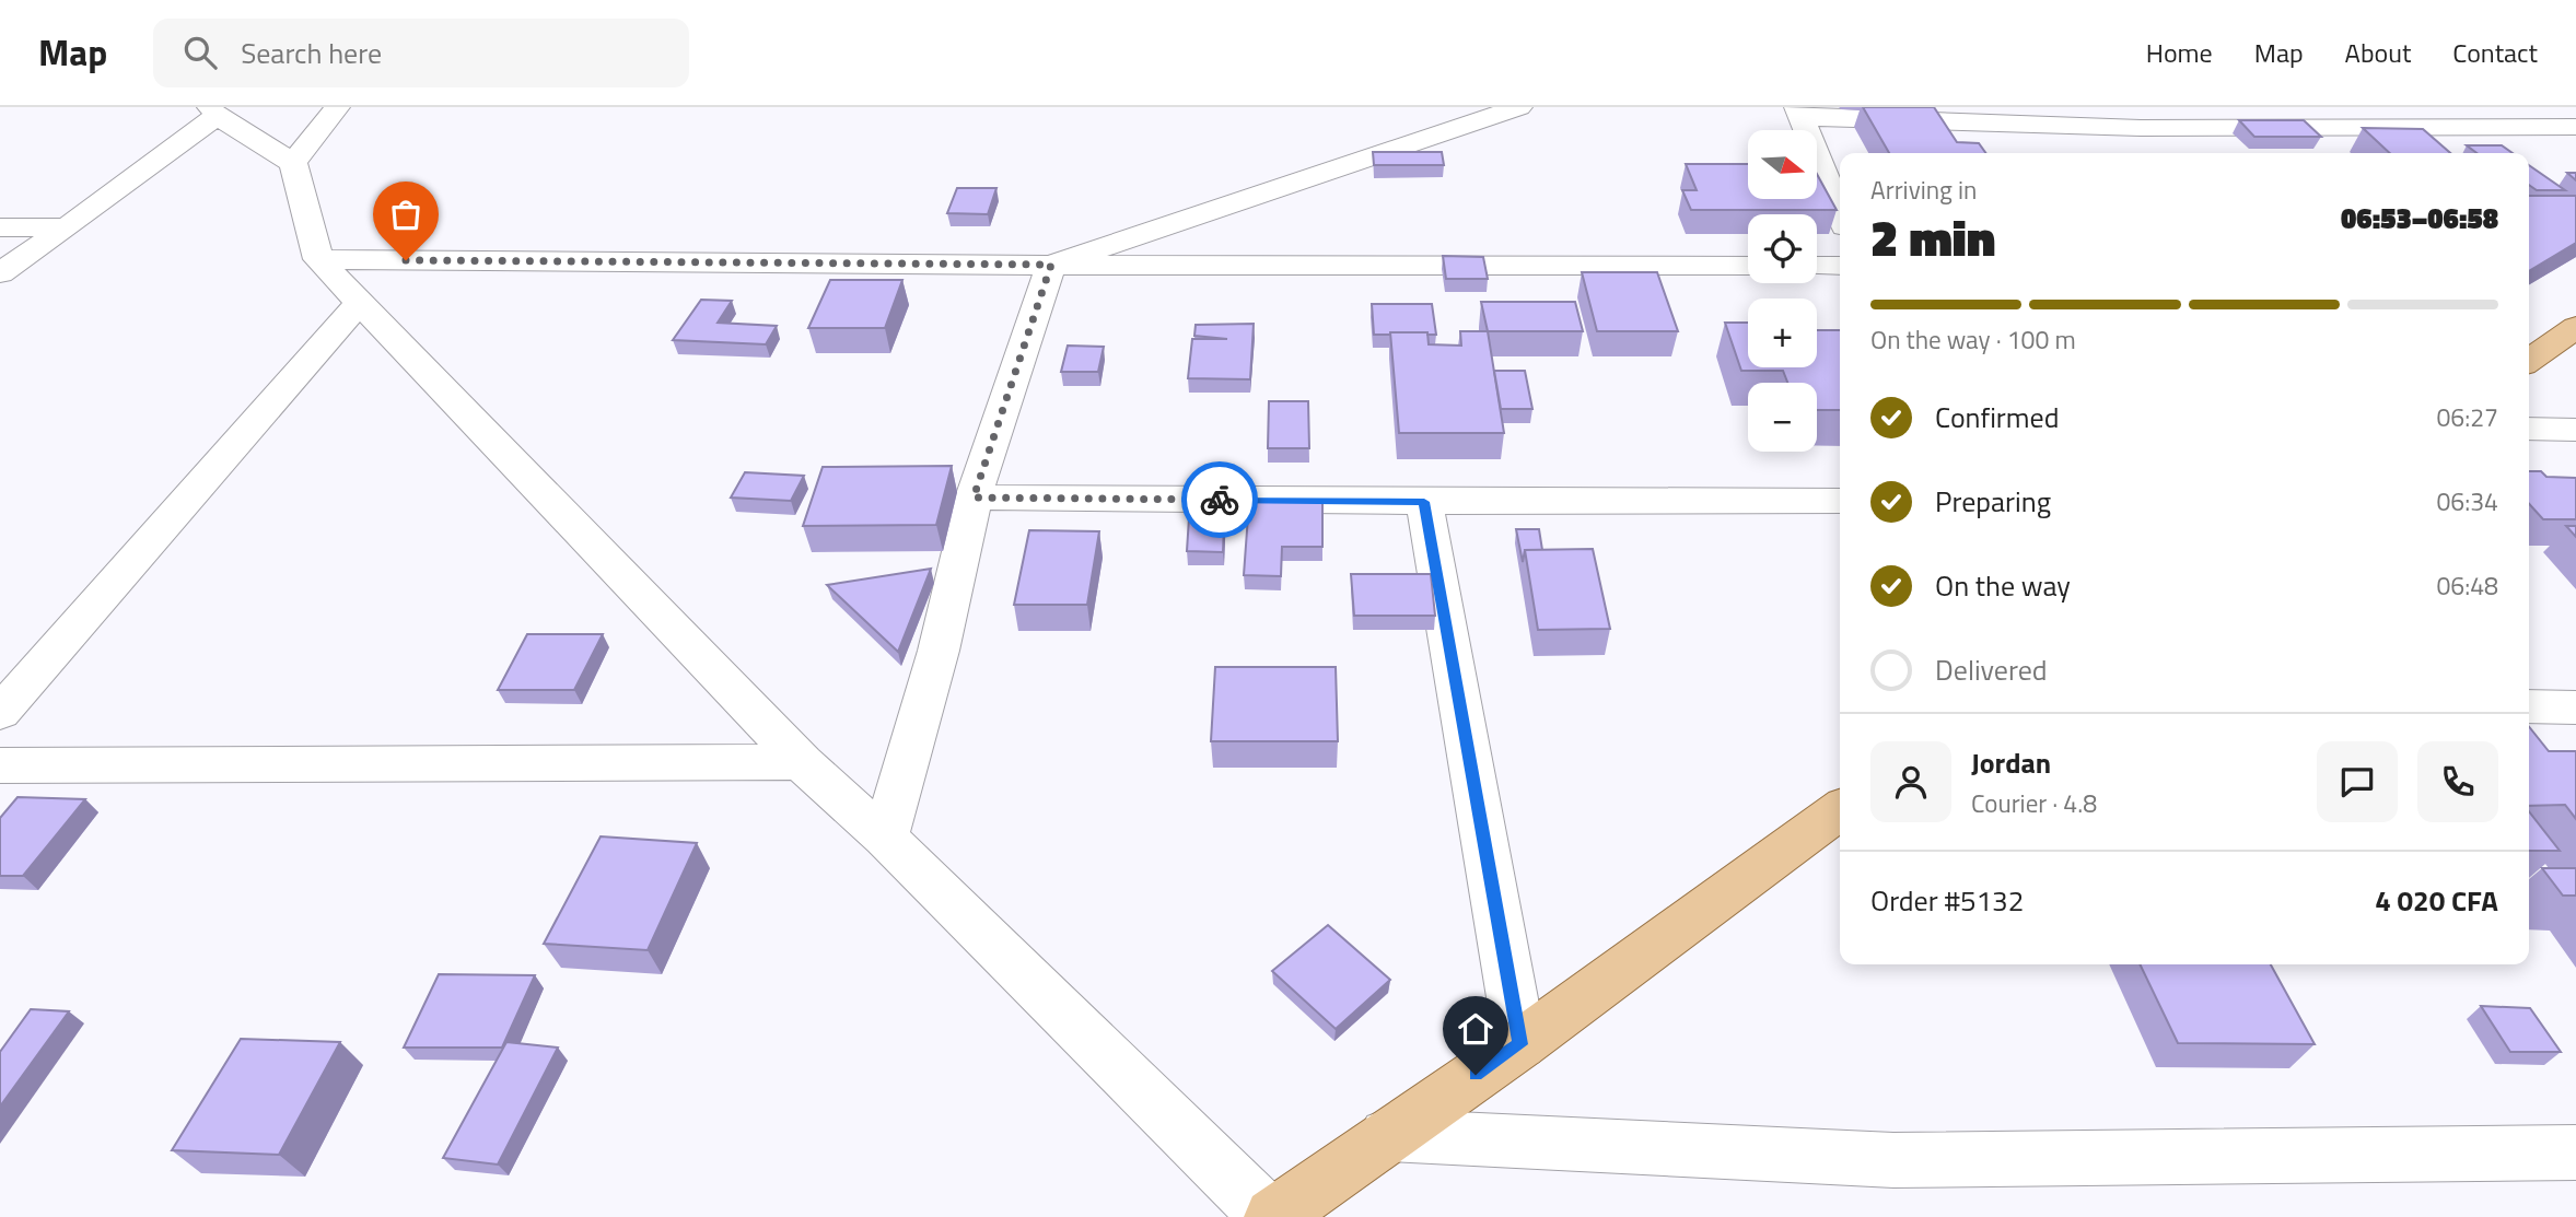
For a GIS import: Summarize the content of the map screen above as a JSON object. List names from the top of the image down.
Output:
{
  "north": "right",
  "page": {
    "header": "Map",
    "search": "Search here",
    "nav": [
      "Home",
      "Map",
      "About",
      "Contact"
    ],
    "map_buttons": ["+", "−"],
    "heading": ["2 min", "Arriving in", "06:53–06:58"],
    "panel": [
      "Jordan",
      "Courier · 4.8",
      "Order #5132",
      "4 020 CFA"
    ],
    "bar": "On the way · 100 m",
    "list": [
      ["Confirmed", "06:27"],
      ["Preparing", "06:34"],
      ["On the way", "06:48"],
      "Delivered"
    ]
  }
}
